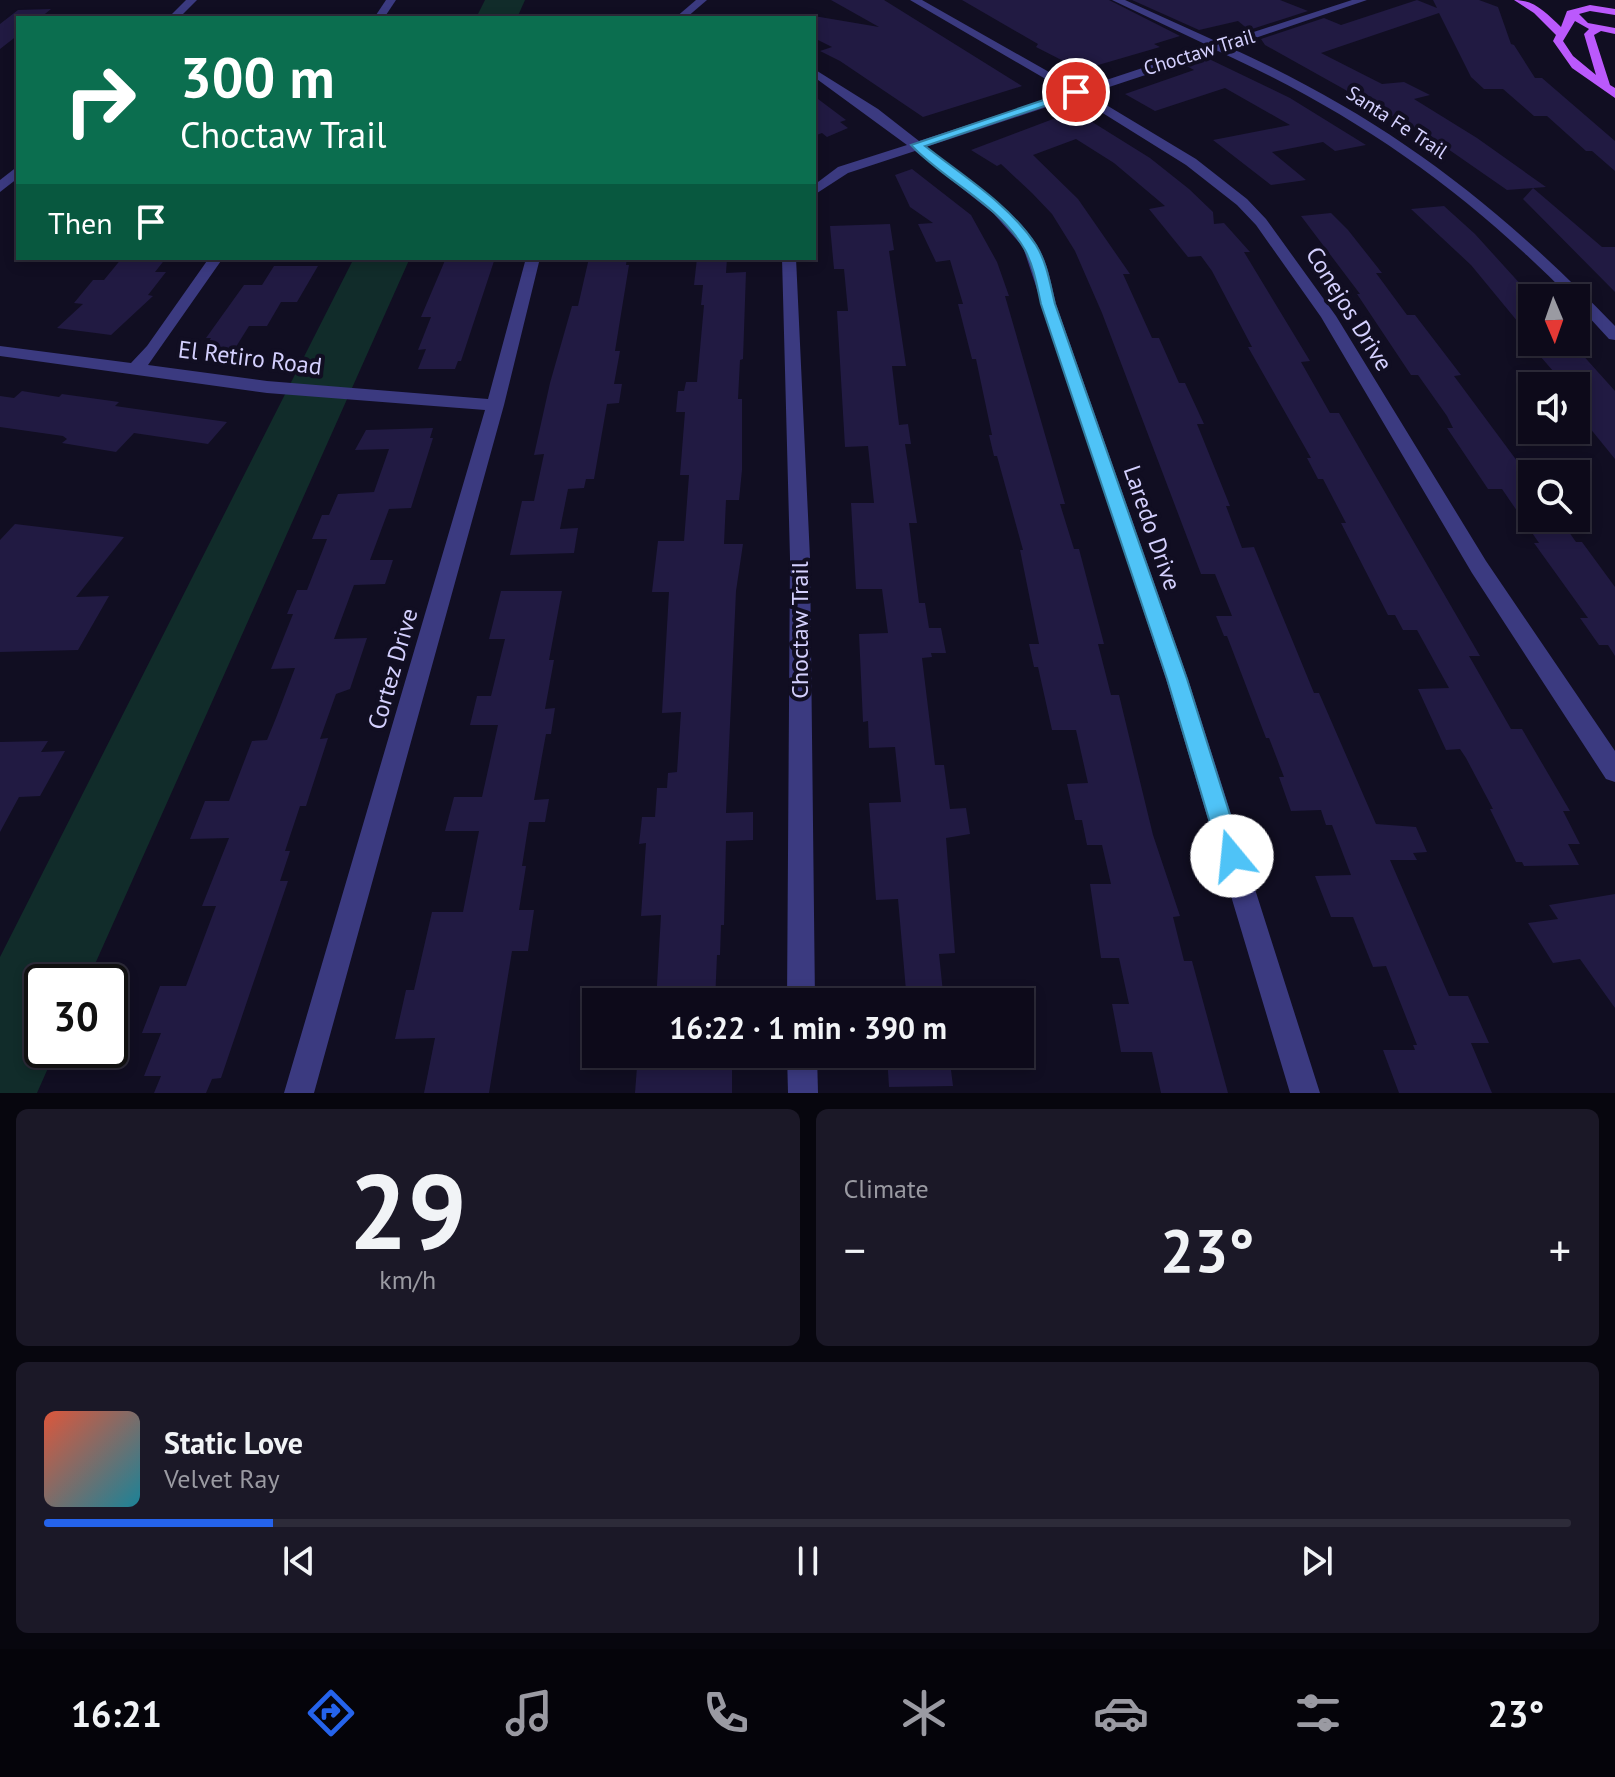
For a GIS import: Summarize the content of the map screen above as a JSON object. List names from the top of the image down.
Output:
{
  "streets": {
    "street": [
      "Choctaw Trail",
      "Santa Fe Trail",
      "Conejos Drive",
      "El Retiro Road",
      "Laredo Drive",
      "Cortez Drive"
    ]
  },
  "crossings": [
    ["Choctaw Trail", "Santa Fe Trail"],
    ["Choctaw Trail", "Conejos Drive"],
    ["Choctaw Trail", "Laredo Drive"],
    ["El Retiro Road", "Cortez Drive"]
  ],
  "north": "bottom",
  "page": {
    "turn": ["300 m", "Choctaw Trail"],
    "then": "Then",
    "limit": "30",
    "trip": "16:22 · 1 min · 390 m",
    "tile": [
      ["29", "km/h"],
      "Climate"
    ],
    "heat": ["−", "23°", "+"],
    "song": ["Static Love", "Velvet Ray"],
    "tabs": ["16:21", "23°"]
  }
}
